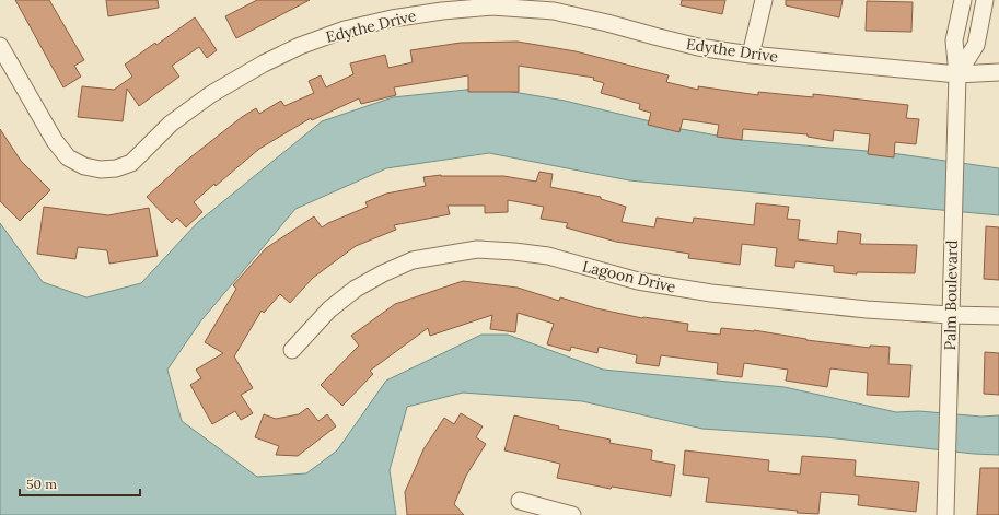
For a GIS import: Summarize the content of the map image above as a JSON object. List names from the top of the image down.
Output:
{
  "streets": {
    "street": ["Edythe Drive", "Lagoon Drive", "Palm Boulevard"]
  },
  "crossings": [
    ["Edythe Drive", "Palm Boulevard"],
    ["Lagoon Drive", "Palm Boulevard"]
  ],
  "scale_bar": "50 m"
}
